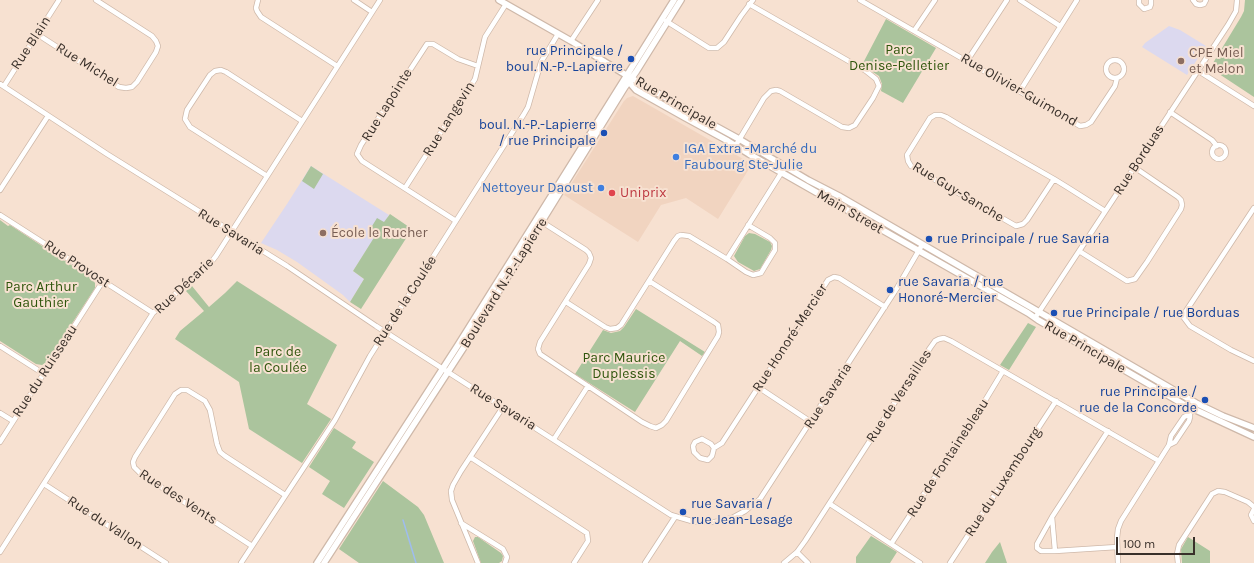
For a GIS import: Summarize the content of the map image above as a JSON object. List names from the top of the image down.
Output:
{
  "streets": {
    "street": [
      "Rue Blain",
      "Rue Michel",
      "Rue Olivier-Guimond",
      "Rue Principale",
      "Rue Lapointe",
      "Rue Langevin",
      "Rue Borduas",
      "Rue Guy-Sanche",
      "Main Street",
      "Rue Savaria",
      "Rue Provost",
      "Boulevard N.-P.-Lapierre",
      "Rue Décarie",
      "Rue de la Coulée",
      "Rue Honoré-Mercier",
      "Rue du Ruisseau",
      "Rue de Versailles",
      "Rue de Fontainebleau",
      "Rue du Luxembourg",
      "Rue des Vents",
      "Rue du Vallon"
    ]
  },
  "crossings": [
    ["Rue Blain", "Rue Michel"],
    ["Rue Blain", "Rue Savaria"],
    ["Rue Principale", "Rue Borduas"],
    ["Rue Principale", "Main Street"],
    ["Rue Principale", "Rue Savaria"],
    ["Rue Principale", "Boulevard N.-P.-Lapierre"],
    ["Rue Principale", "Rue de la Coulée"],
    ["Rue Lapointe", "Rue Langevin"],
    ["Rue Lapointe", "Rue de la Coulée"],
    ["Rue Borduas", "Rue Guy-Sanche"],
    ["Main Street", "Rue Savaria"],
    ["Rue Savaria", "Boulevard N.-P.-Lapierre"],
    ["Rue Savaria", "Rue Décarie"],
    ["Rue Savaria", "Rue de la Coulée"],
    ["Rue Savaria", "Rue Honoré-Mercier"],
    ["Rue Provost", "Rue Décarie"],
    ["Rue Provost", "Rue du Ruisseau"],
    ["Rue Décarie", "Rue du Vallon"],
    ["Rue de la Coulée", "Rue des Vents"],
    ["Rue de Versailles", "Rue de Fontainebleau"],
    ["Rue de Versailles", "Rue du Luxembourg"]
  ],
  "parks": [
    "Parc Denise-Pelletier",
    "Parc Arthur Gauthier",
    "Parc de la Coulée",
    "Parc Maurice Duplessis"
  ],
  "places": [
    "rue Principale / boul. N.-P.-Lapierre",
    "CPE Miel et Melon",
    "boul. N.-P.-Lapierre / rue Principale",
    "IGA Extra -Marché du Faubourg Ste-Julie",
    "Nettoyeur Daoust",
    "Uniprix",
    "École le Rucher",
    "rue Principale / rue Savaria",
    "rue Savaria / rue Honoré-Mercier",
    "rue Principale / rue Borduas",
    "rue Principale / rue de la Concorde",
    "rue Savaria / rue Jean-Lesage"
  ],
  "scale_bar": "100 m"
}
